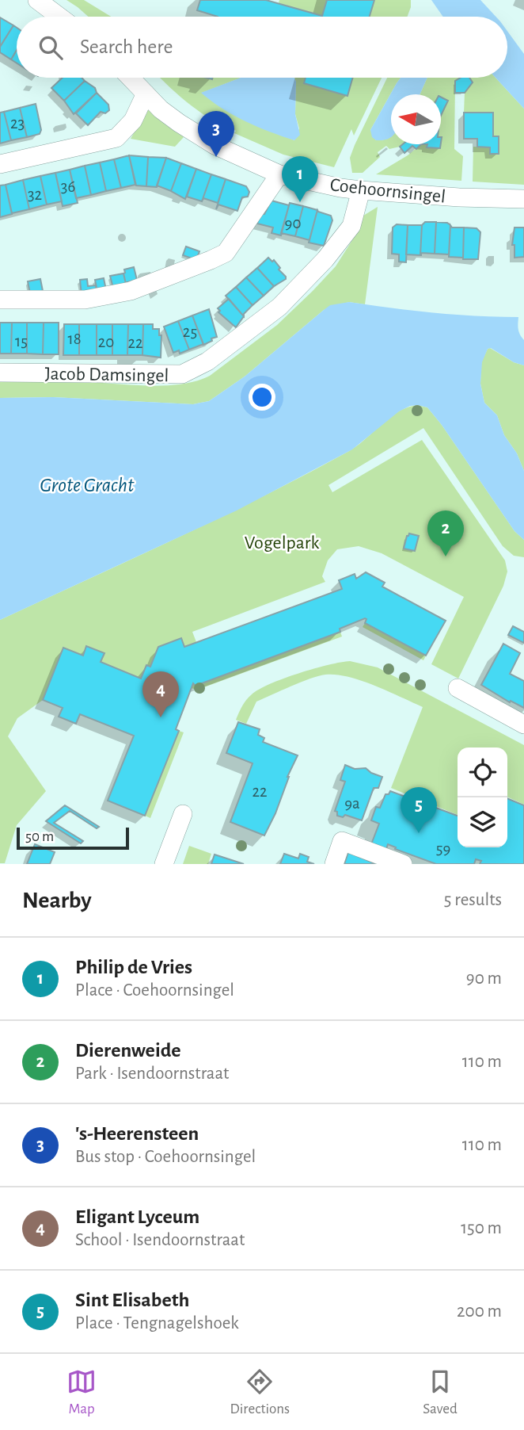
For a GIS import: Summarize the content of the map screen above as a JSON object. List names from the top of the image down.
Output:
{
  "streets": {
    "street": ["Coehoornsingel", "Jacob Damsingel"]
  },
  "crossings": [
    ["Coehoornsingel", "Jacob Damsingel"]
  ],
  "water": ["Grote Gracht"],
  "parks": ["Vogelpark"],
  "house_numbers": [
    "23",
    "36",
    "32",
    "90",
    "25",
    "18",
    "15",
    "20",
    "22",
    "22",
    "9a",
    "59"
  ],
  "scale_bar": "50 m",
  "north": "left",
  "page": {
    "search": "Search here",
    "pins": [
      "3",
      "1",
      "2",
      "4",
      "5"
    ],
    "scale": "50 m",
    "heading": ["Nearby", "5 results"],
    "list": [
      {
        "mark": "1",
        "name": "Philip de Vries",
        "note": "Place · Coehoornsingel",
        "value": "90 m"
      },
      {
        "mark": "2",
        "name": "Dierenweide",
        "note": "Park · Isendoornstraat",
        "value": "110 m"
      },
      {
        "mark": "3",
        "name": "'s-Heerensteen",
        "note": "Bus stop · Coehoornsingel",
        "value": "110 m"
      },
      {
        "mark": "4",
        "name": "Eligant Lyceum",
        "note": "School · Isendoornstraat",
        "value": "150 m"
      },
      {
        "mark": "5",
        "name": "Sint Elisabeth",
        "note": "Place · Tengnagelshoek",
        "value": "200 m"
      }
    ],
    "nav": ["Map", "Directions", "Saved"]
  }
}
